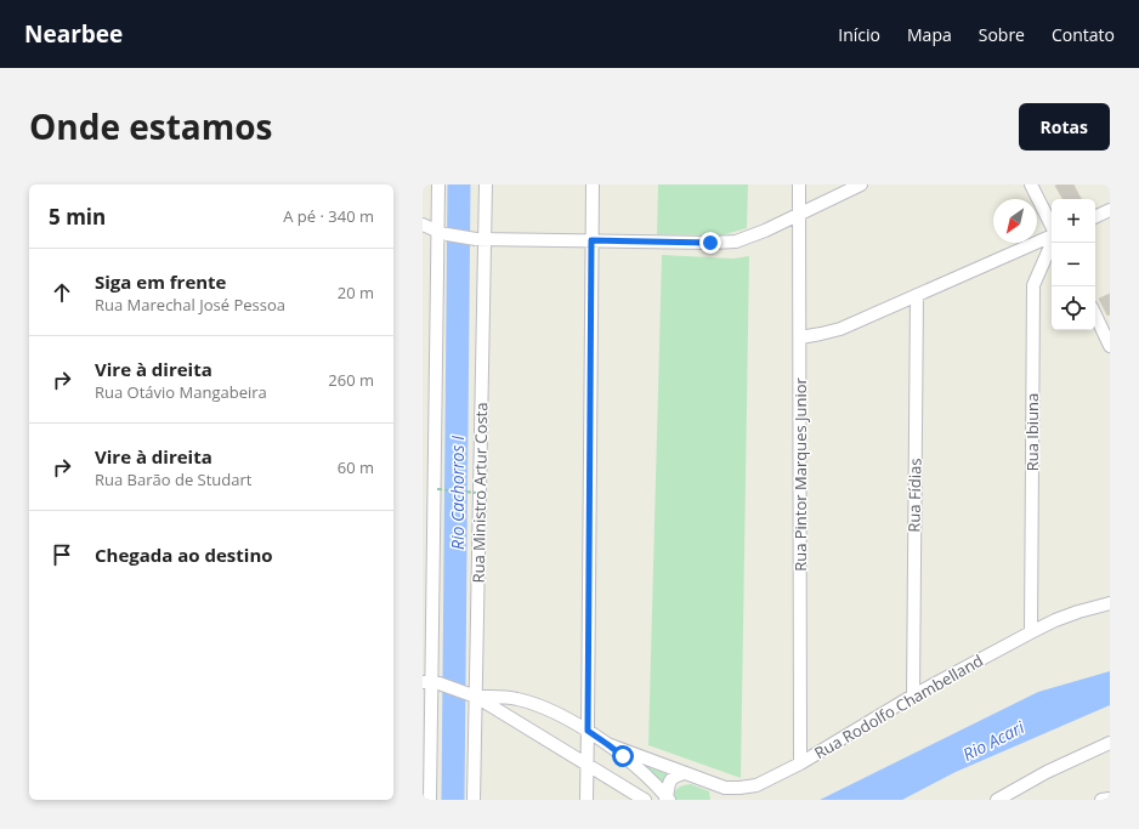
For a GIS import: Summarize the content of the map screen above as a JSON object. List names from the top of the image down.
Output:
{
  "streets": {
    "street": [
      "Rua Ibiuna",
      "Rua Pintor Marques Junior",
      "Rua Ministro Artur Costa",
      "Rua Fídias",
      "Rua Rodolfo Chambelland"
    ]
  },
  "crossings": [
    ["Rua Ibiuna", "Rua Rodolfo Chambelland"],
    ["Rua Pintor Marques Junior", "Rua Rodolfo Chambelland"],
    ["Rua Fídias", "Rua Rodolfo Chambelland"]
  ],
  "water": ["Rio Cachorros I", "Rio Acari"],
  "north": "bottom left",
  "page": {
    "header": "Nearbee",
    "nav": [
      "Início",
      "Mapa",
      "Sobre",
      "Contato"
    ],
    "title": "Onde estamos",
    "buttons": "Rotas",
    "heading": ["5 min", "A pé · 340 m"],
    "map_buttons": ["+", "−"],
    "list": [
      ["Siga em frente", "Rua Marechal José Pessoa", "20 m"],
      ["Vire à direita", "Rua Otávio Mangabeira", "260 m"],
      ["Vire à direita", "Rua Barão de Studart", "60 m"],
      "Chegada ao destino"
    ]
  }
}
